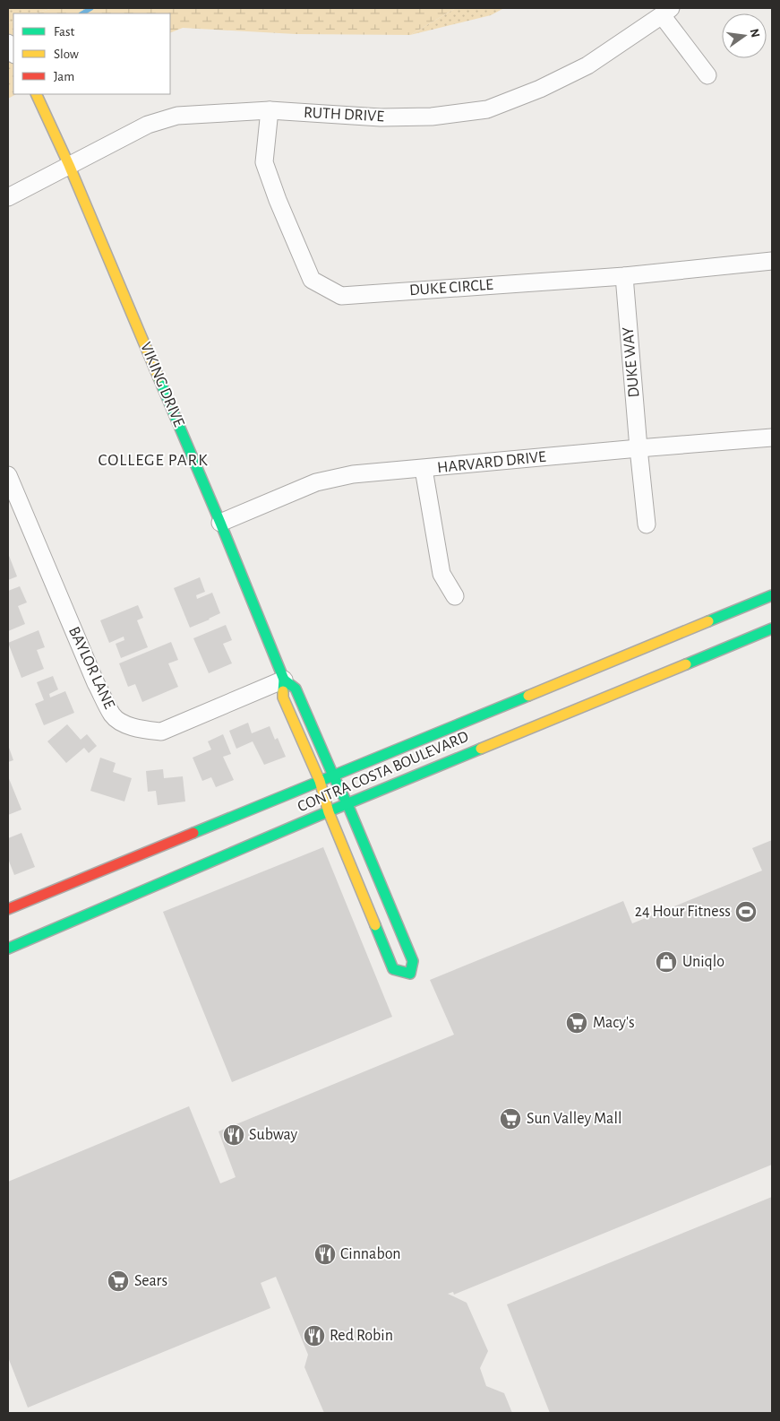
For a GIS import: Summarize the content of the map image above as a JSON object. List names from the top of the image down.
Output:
{
  "streets": {
    "main road": ["VIKING DRIVE", "CONTRA COSTA BOULEVARD"],
    "street": [
      "RUTH DRIVE",
      "DUKE CIRCLE",
      "DUKE WAY",
      "HARVARD DRIVE",
      "BAYLOR LANE"
    ]
  },
  "crossings": [
    ["RUTH DRIVE", "DUKE CIRCLE"],
    ["RUTH DRIVE", "VIKING DRIVE"],
    ["DUKE CIRCLE", "DUKE WAY"],
    ["DUKE WAY", "HARVARD DRIVE"],
    ["VIKING DRIVE", "HARVARD DRIVE"],
    ["VIKING DRIVE", "BAYLOR LANE"],
    ["VIKING DRIVE", "CONTRA COSTA BOULEVARD"]
  ],
  "districts": ["COLLEGE PARK"],
  "places": {
    "sports": ["24 Hour Fitness"],
    "shop": ["Uniqlo"],
    "supermarket": ["Macy's", "Sun Valley Mall", "Sears"],
    "restaurant": ["Subway", "Cinnabon", "Red Robin"]
  },
  "legend": ["Fast", "Slow", "Jam"],
  "north": "right"
}
